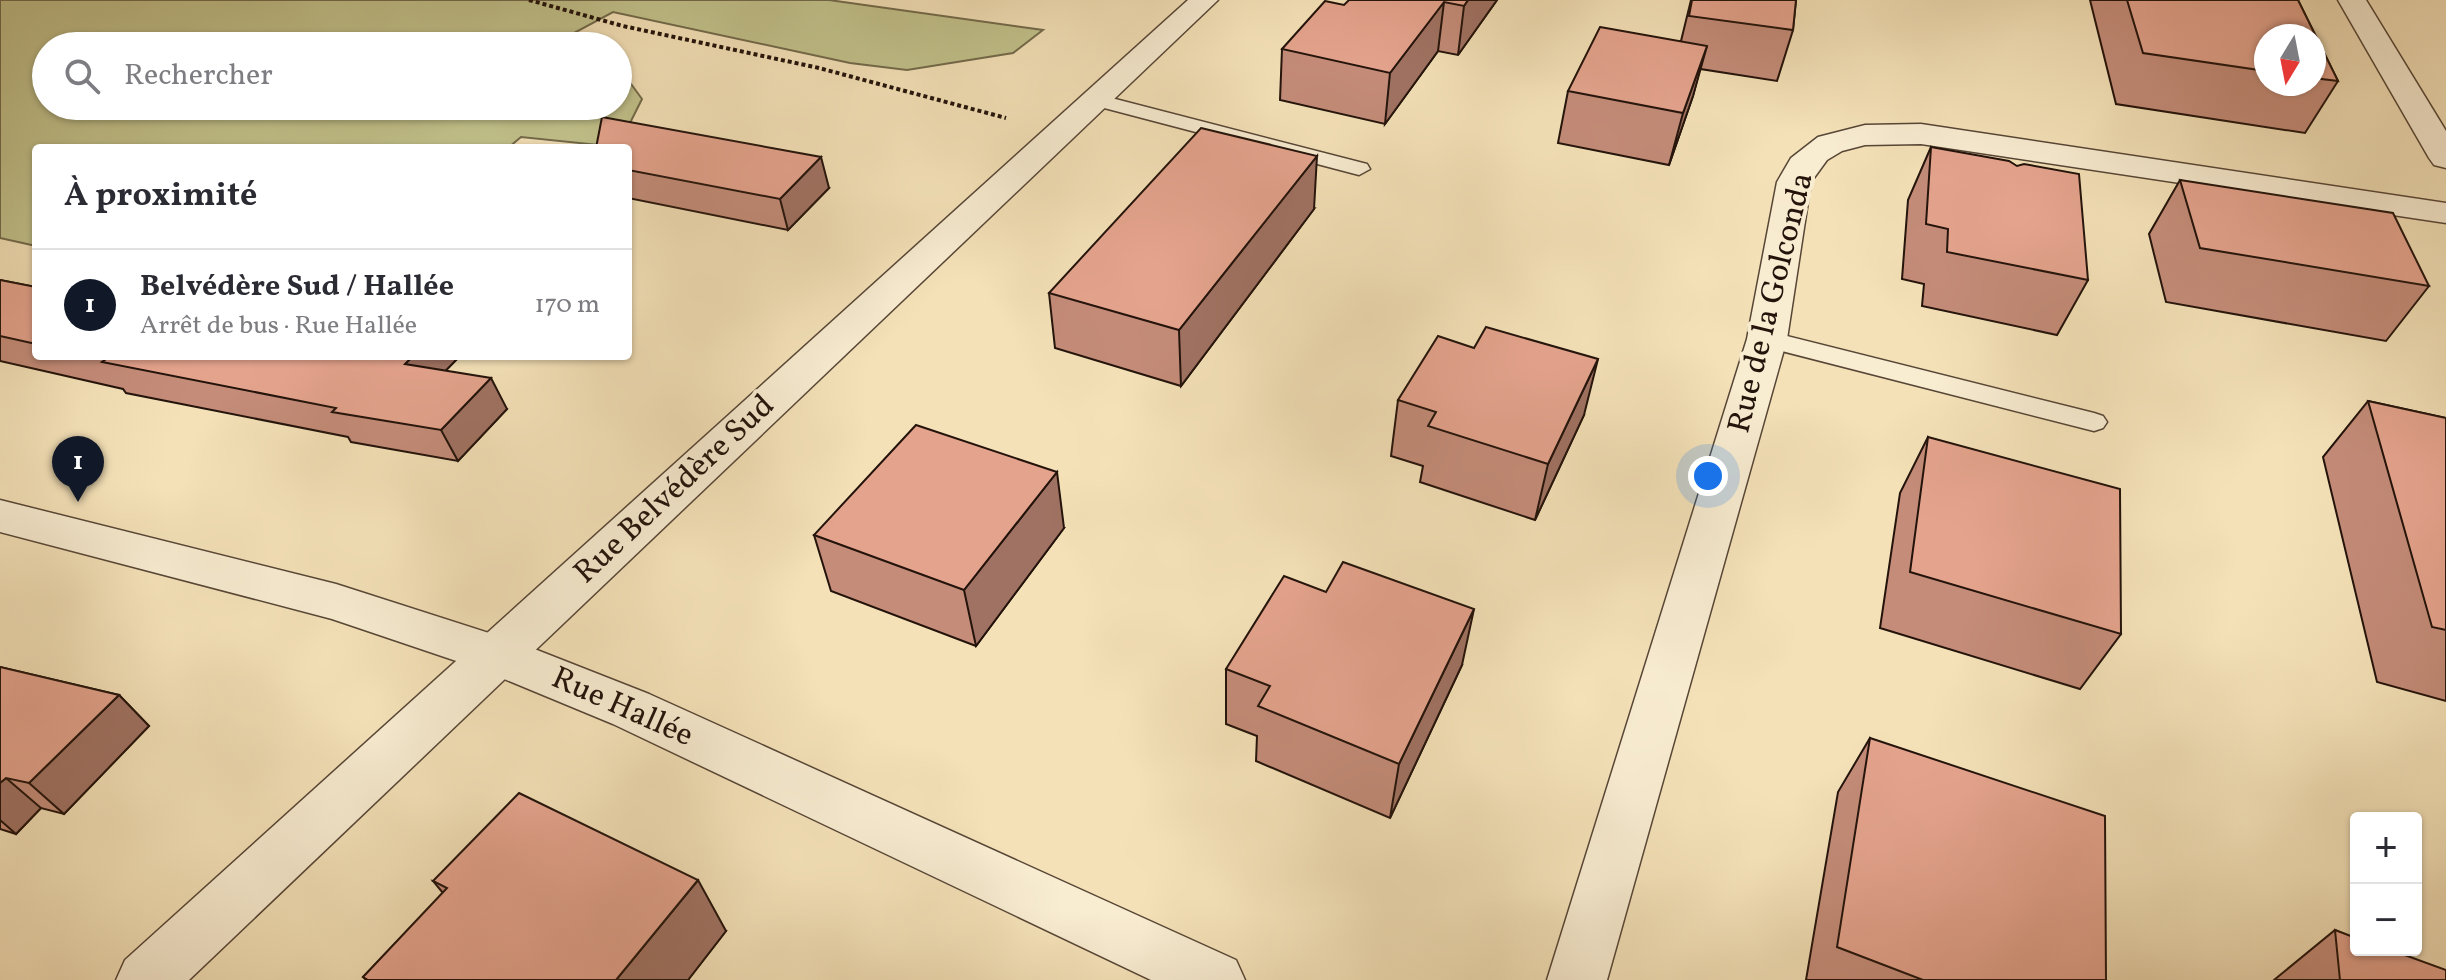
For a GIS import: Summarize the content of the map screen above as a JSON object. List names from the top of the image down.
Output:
{
  "streets": {
    "street": ["Rue de la Golconda", "Rue Belvédère Sud", "Rue Hallée"]
  },
  "crossings": [
    ["Rue Belvédère Sud", "Rue Hallée"]
  ],
  "north": "bottom",
  "page": {
    "search": "Rechercher",
    "heading": "À proximité",
    "list": [
      {
        "mark": "1",
        "name": "Belvédère Sud / Hallée",
        "note": "Arrêt de bus · Rue Hallée",
        "value": "170 m"
      }
    ],
    "pins": "1",
    "map_buttons": ["+", "−"]
  }
}
